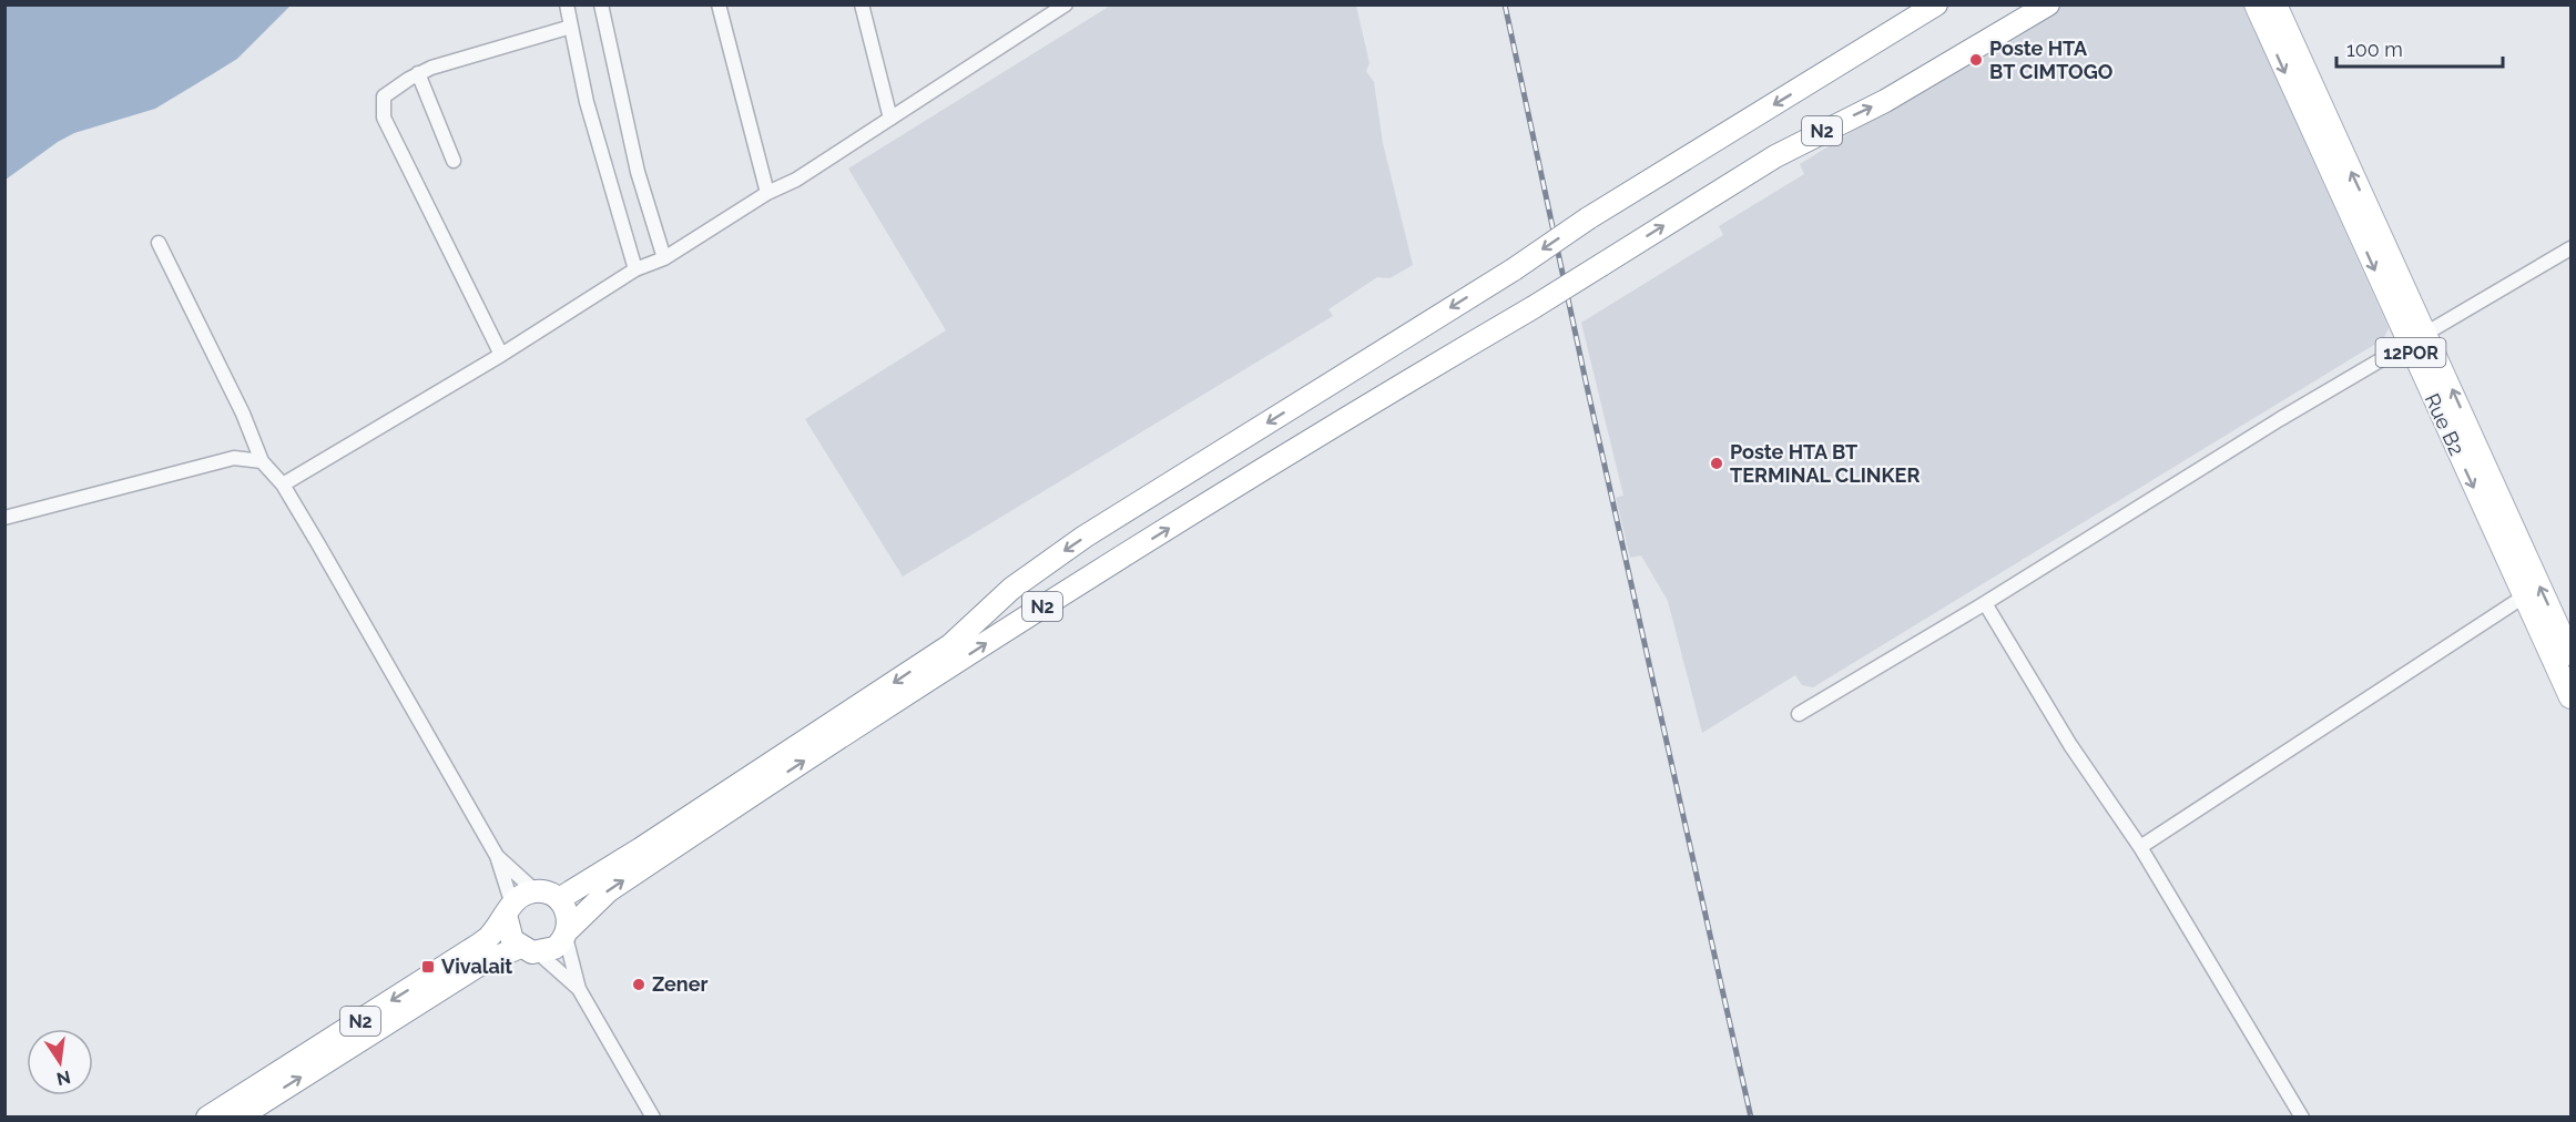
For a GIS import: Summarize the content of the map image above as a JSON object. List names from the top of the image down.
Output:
{
  "streets": {
    "main road": ["N2", "12POR", "Rue B2"]
  },
  "places": {
    "other": ["Poste HTA BT CIMTOGO", "Poste HTA BT TERMINAL CLINKER", "Zener"],
    "transit": ["Vivalait"]
  },
  "scale_bar": "100 m",
  "north": "bottom"
}
